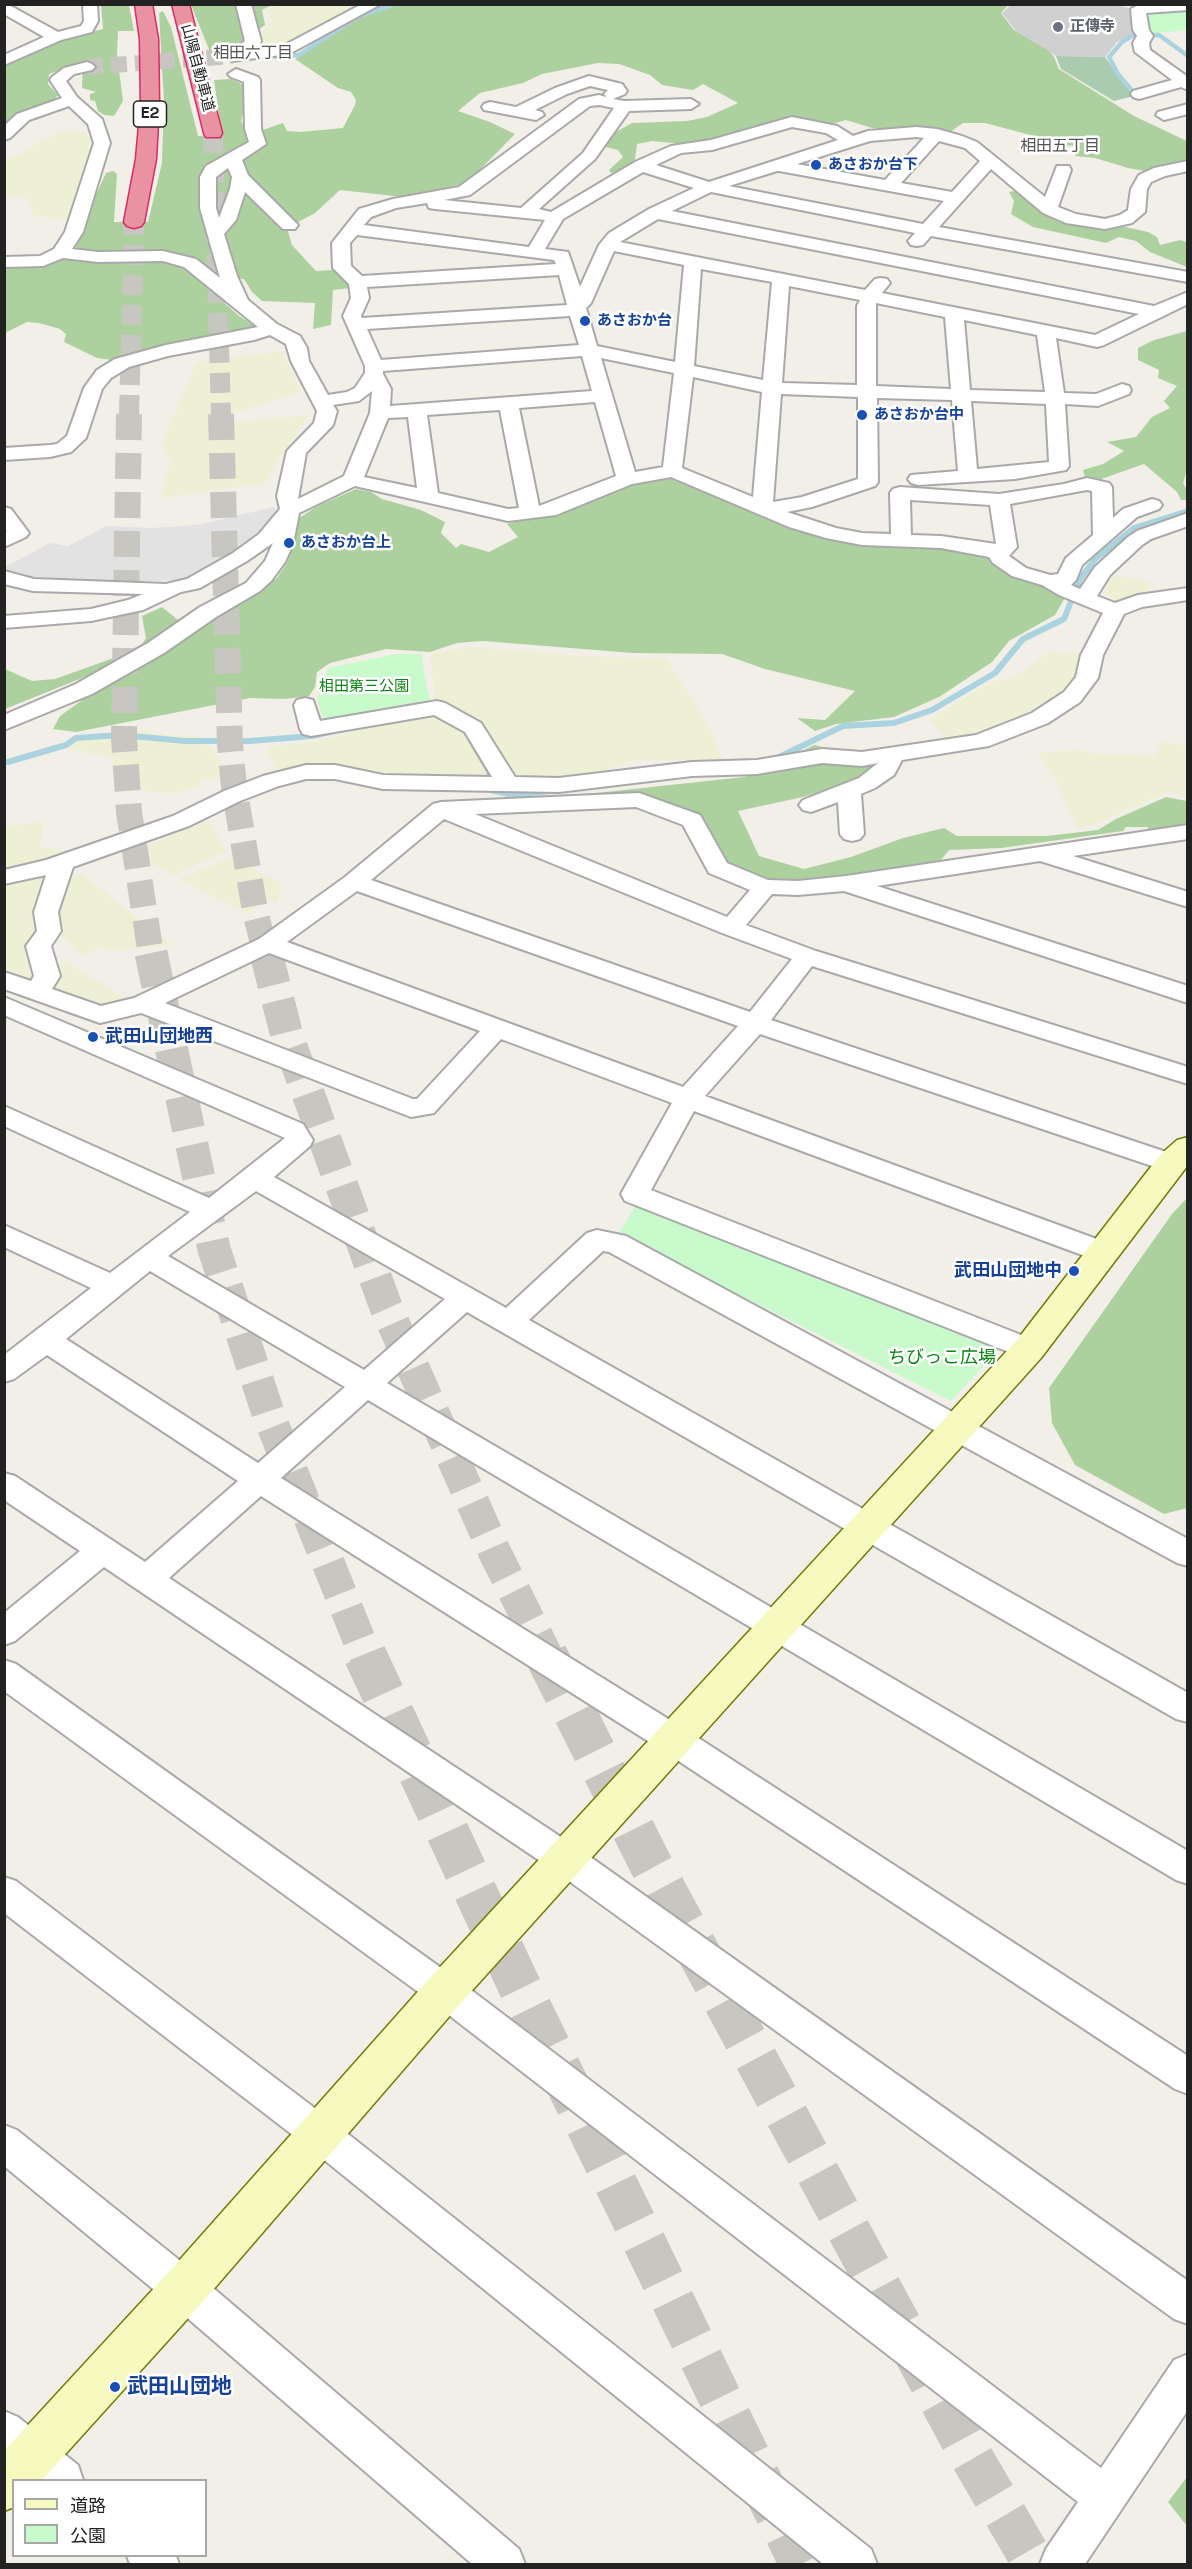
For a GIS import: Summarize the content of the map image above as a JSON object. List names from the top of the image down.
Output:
{
  "streets": {
    "highway": ["山陽自動車道", "E2"]
  },
  "districts": ["相田六丁目", "相田五丁目"],
  "parks": ["相田第三公園", "ちびっこ広場"],
  "places": [
    "正傳寺",
    "あさおか台下",
    "あさおか台",
    "あさおか台中",
    "あさおか台上",
    "武田山団地西",
    "武田山団地中",
    "武田山団地"
  ],
  "legend": ["道路", "公園"]
}
